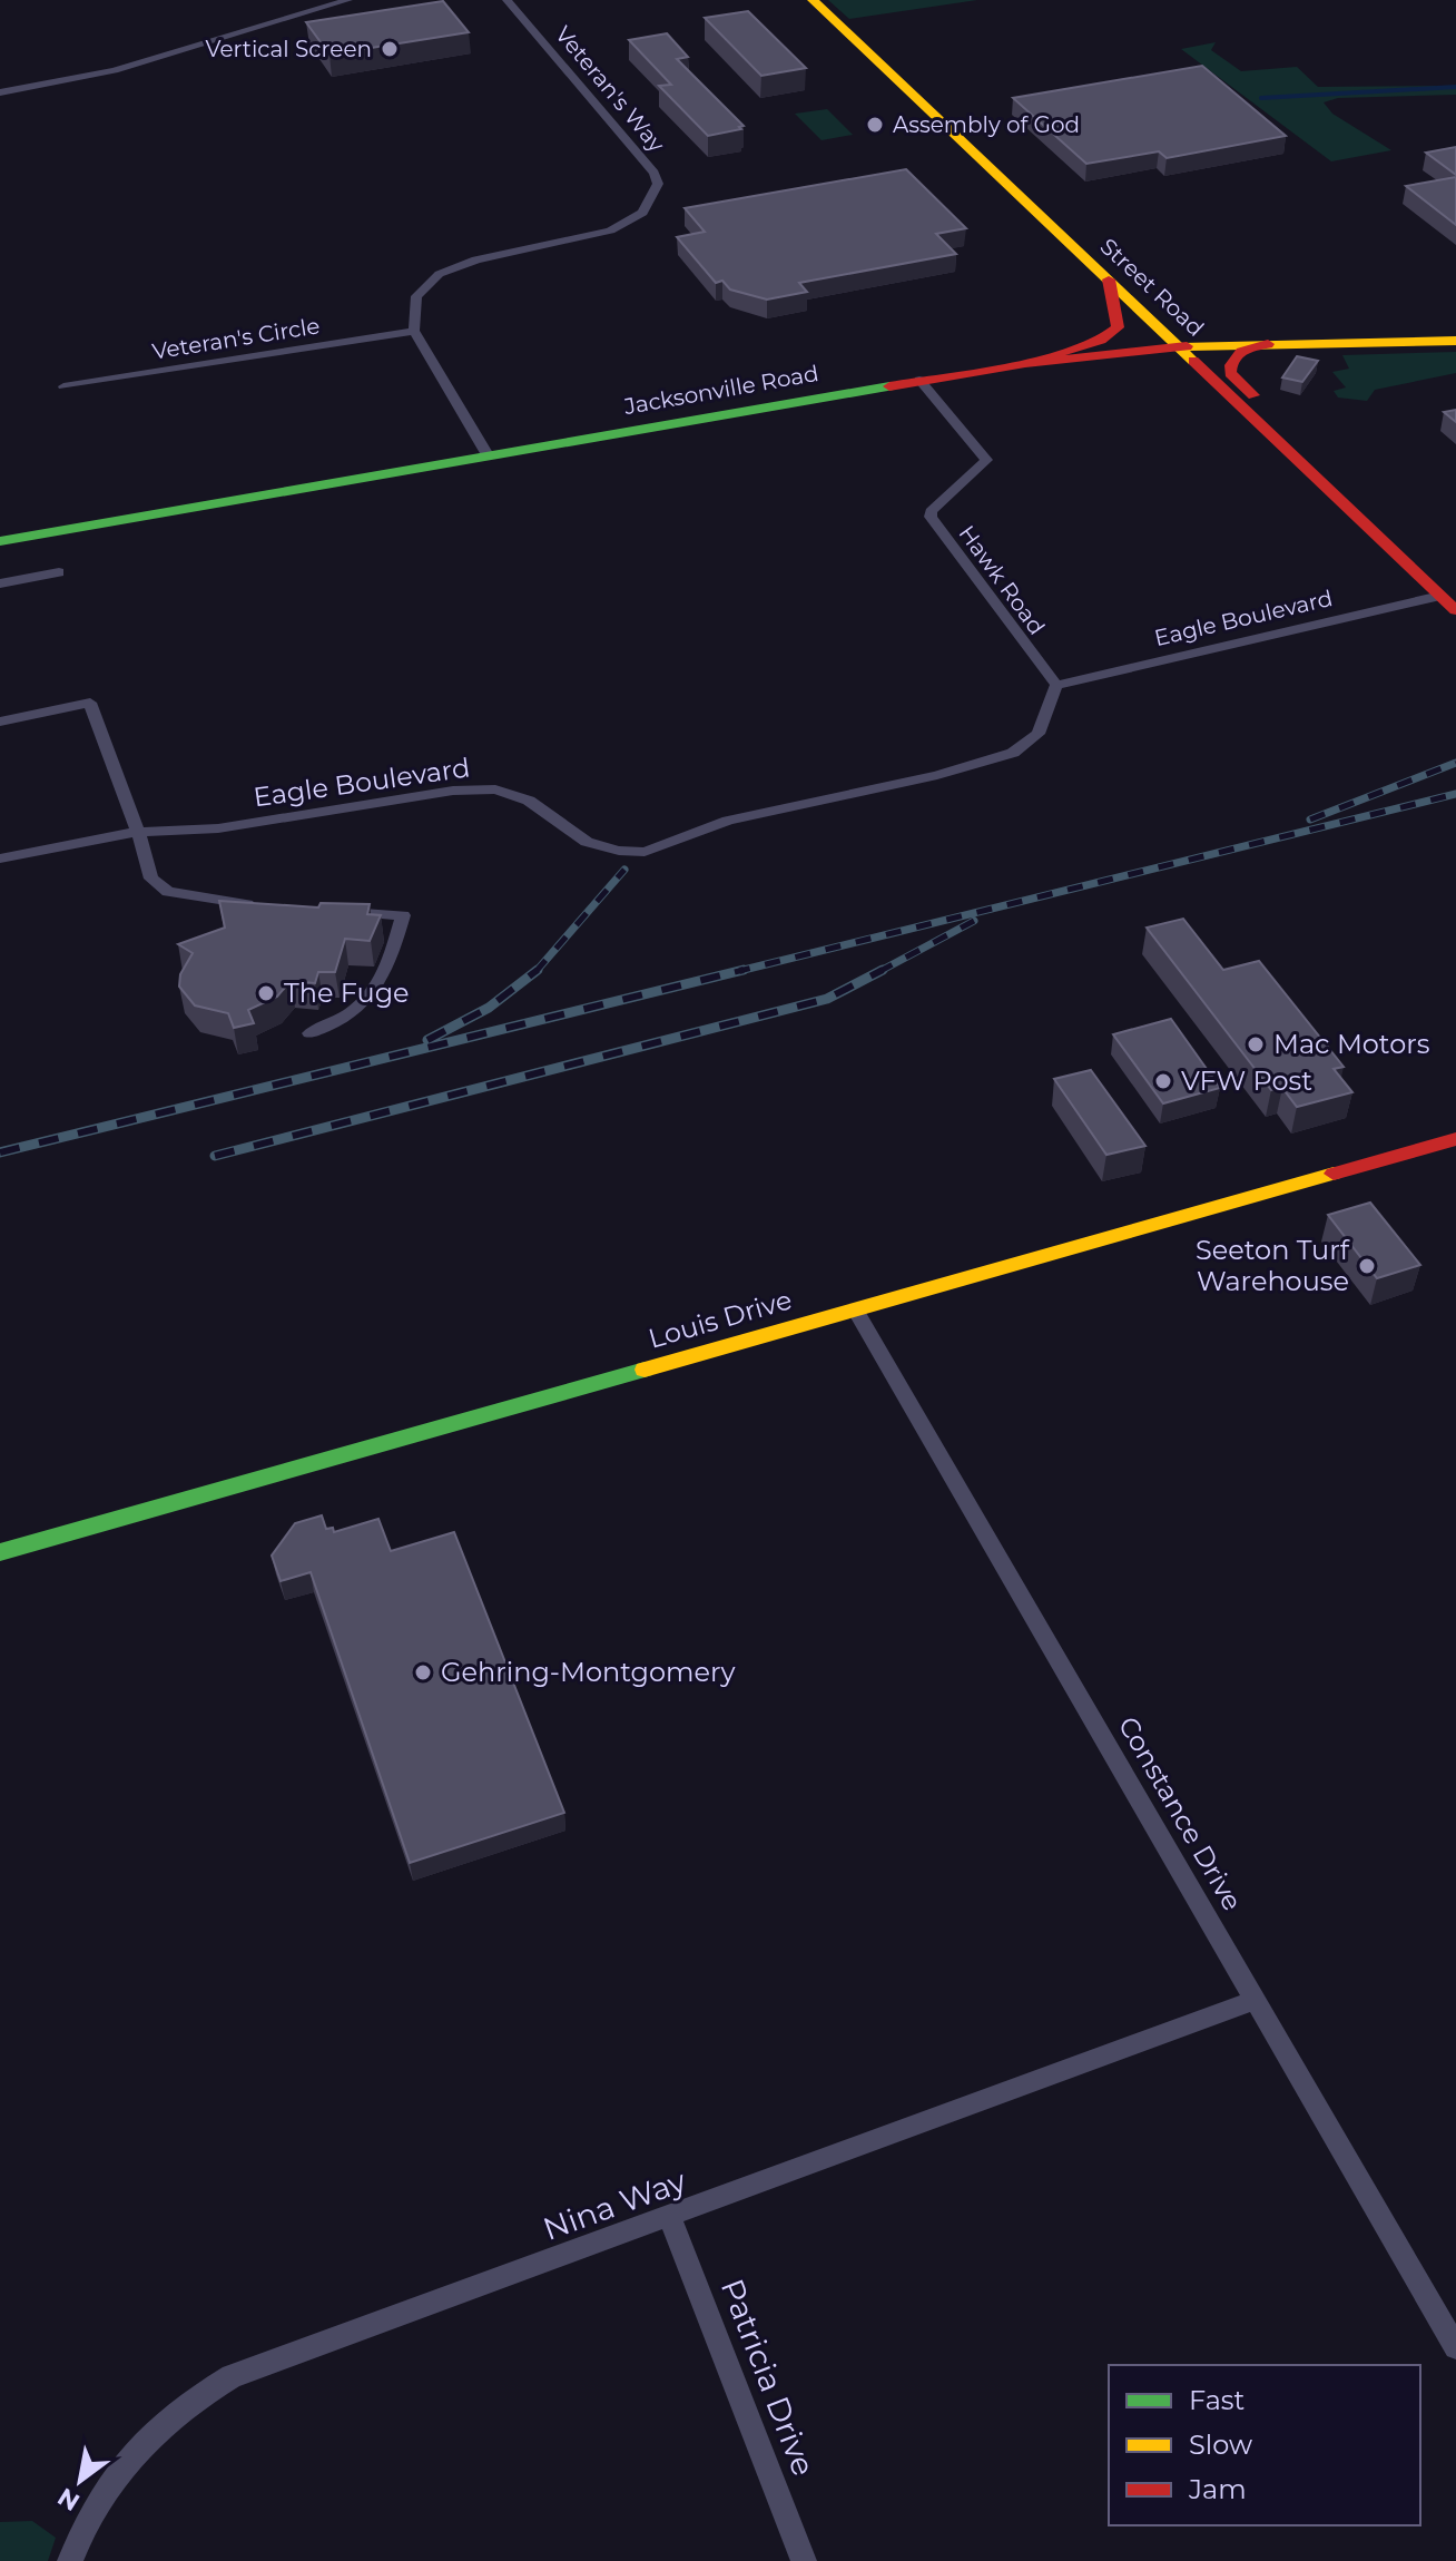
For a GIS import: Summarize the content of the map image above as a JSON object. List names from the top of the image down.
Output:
{
  "streets": {
    "main road": ["Street Road", "Jacksonville Road", "Louis Drive"],
    "street": [
      "Veteran's Way",
      "Veteran's Circle",
      "Hawk Road",
      "Eagle Boulevard",
      "Constance Drive",
      "Nina Way",
      "Patricia Drive"
    ]
  },
  "crossings": [
    ["Veteran's Way", "Veteran's Circle"],
    ["Street Road", "Jacksonville Road"],
    ["Street Road", "Eagle Boulevard"],
    ["Jacksonville Road", "Hawk Road"],
    ["Hawk Road", "Eagle Boulevard"],
    ["Louis Drive", "Constance Drive"],
    ["Constance Drive", "Nina Way"],
    ["Nina Way", "Patricia Drive"]
  ],
  "places": [
    "Vertical Screen",
    "Assembly of God",
    "The Fuge",
    "Mac Motors",
    "VFW Post",
    "Seeton Turf Warehouse",
    "Gehring-Montgomery"
  ],
  "legend": ["Fast", "Slow", "Jam"],
  "north": "bottom left"
}
